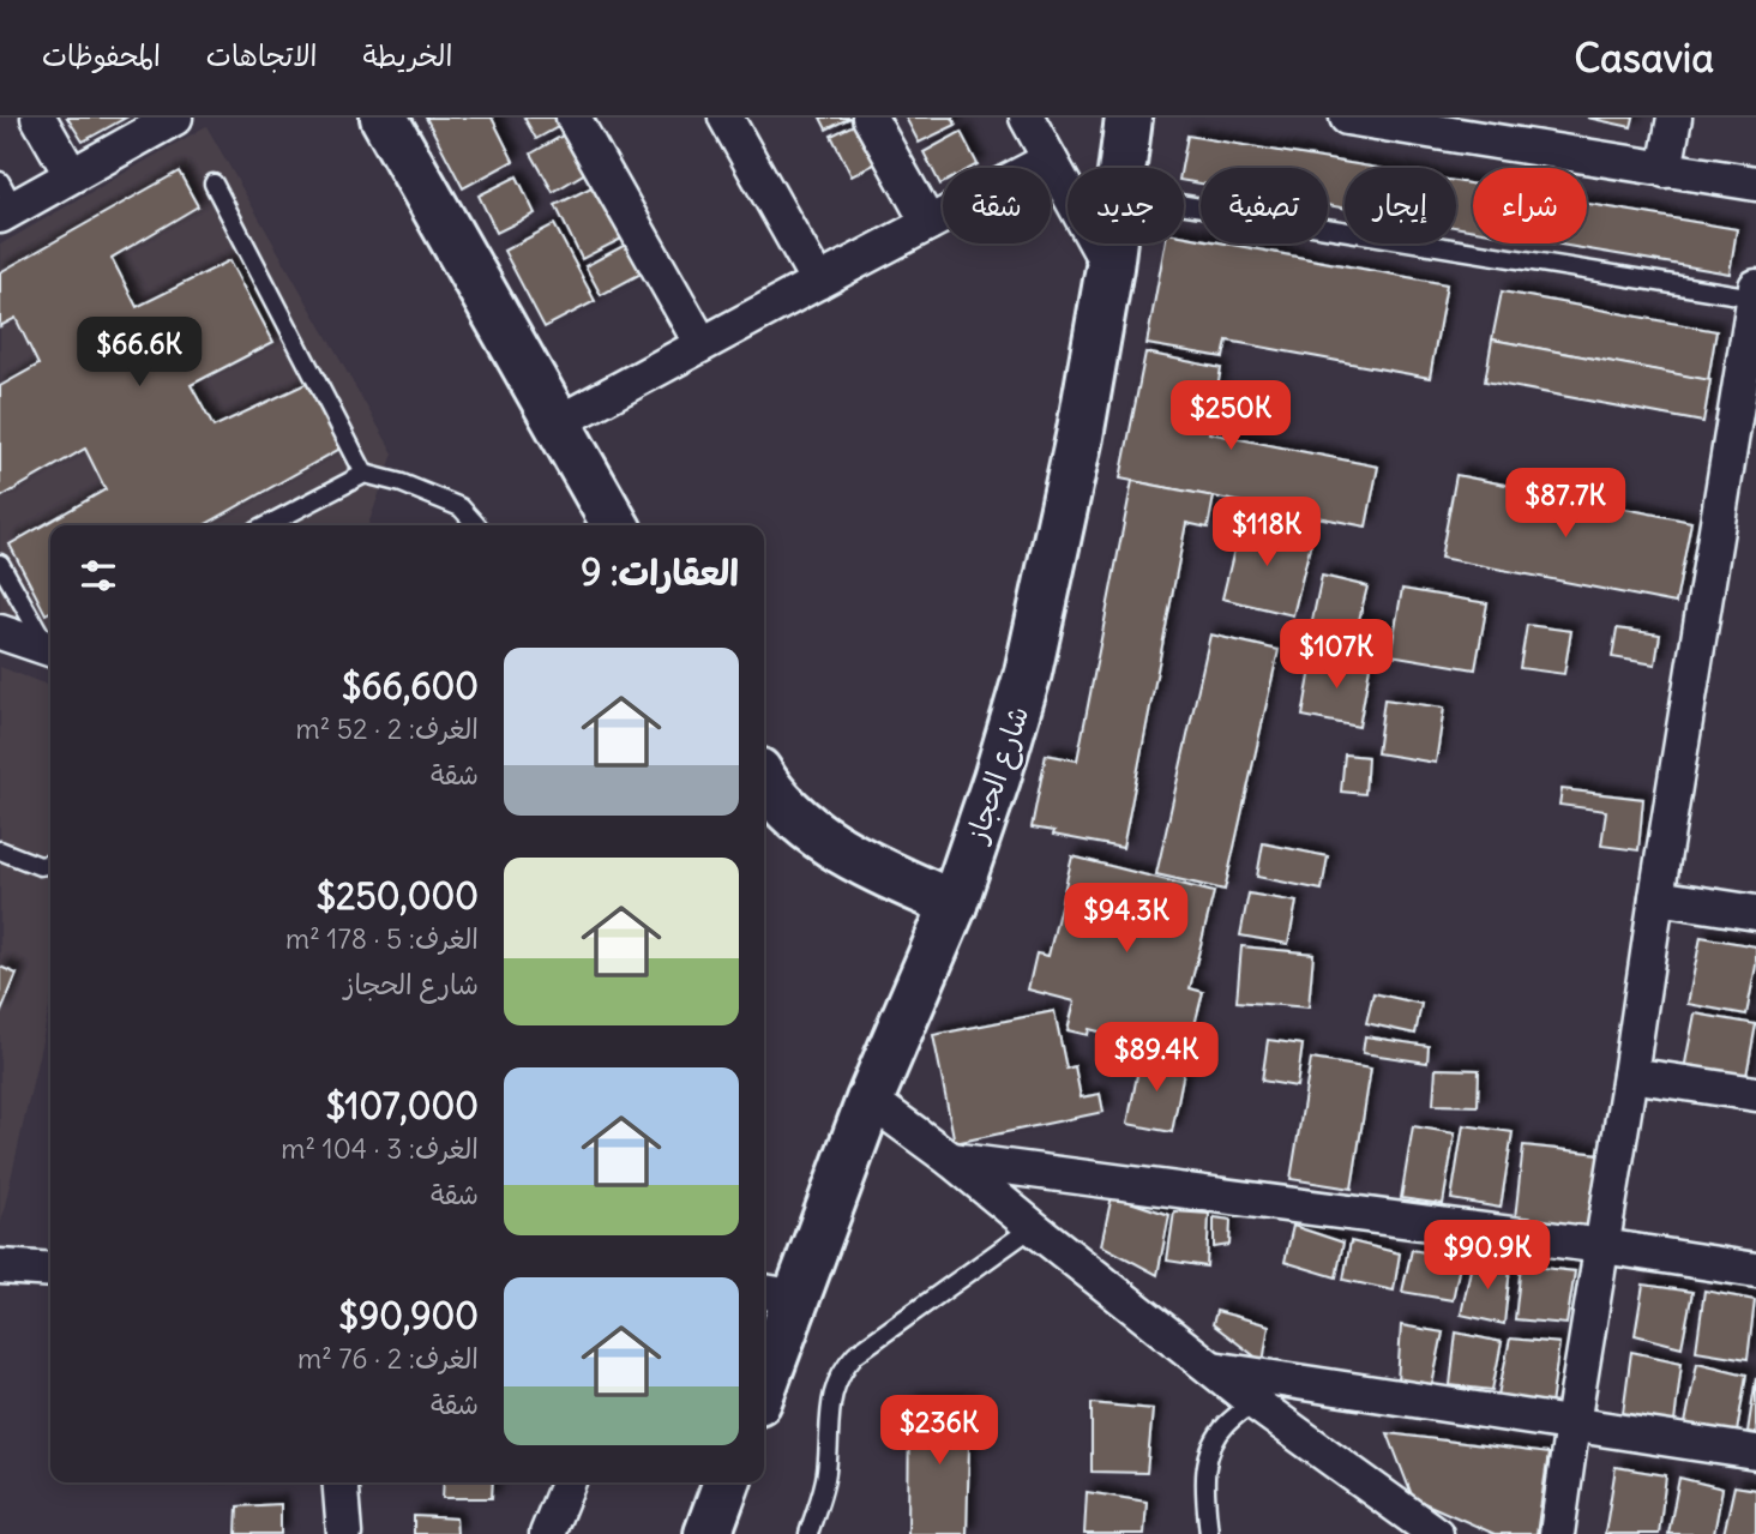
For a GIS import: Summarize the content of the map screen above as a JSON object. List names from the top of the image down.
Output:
{
  "streets": {
    "main road": ["شارع الحجاز"]
  },
  "page": {
    "header": "Casavia",
    "nav": ["الخريطة", "الاتجاهات", "المحفوظات"],
    "chip": [
      "شراء",
      "إيجار",
      "تصفية",
      "جديد",
      "شقة"
    ],
    "price": [
      "$66.6K",
      "$250K",
      "$87.7K",
      "$118K",
      "$107K",
      "$94.3K",
      "$89.4K",
      "$90.9K",
      "$236K"
    ],
    "heading": "العقارات: 9",
    "list": [
      {
        "name": "$66,600",
        "note": "الغرف: 2 · 52 m² · شقة"
      },
      {
        "name": "$250,000",
        "note": "الغرف: 5 · 178 m² · شارع الحجاز"
      },
      {
        "name": "$107,000",
        "note": "الغرف: 3 · 104 m² · شقة"
      },
      {
        "name": "$90,900",
        "note": "الغرف: 2 · 76 m² · شقة"
      }
    ]
  }
}
